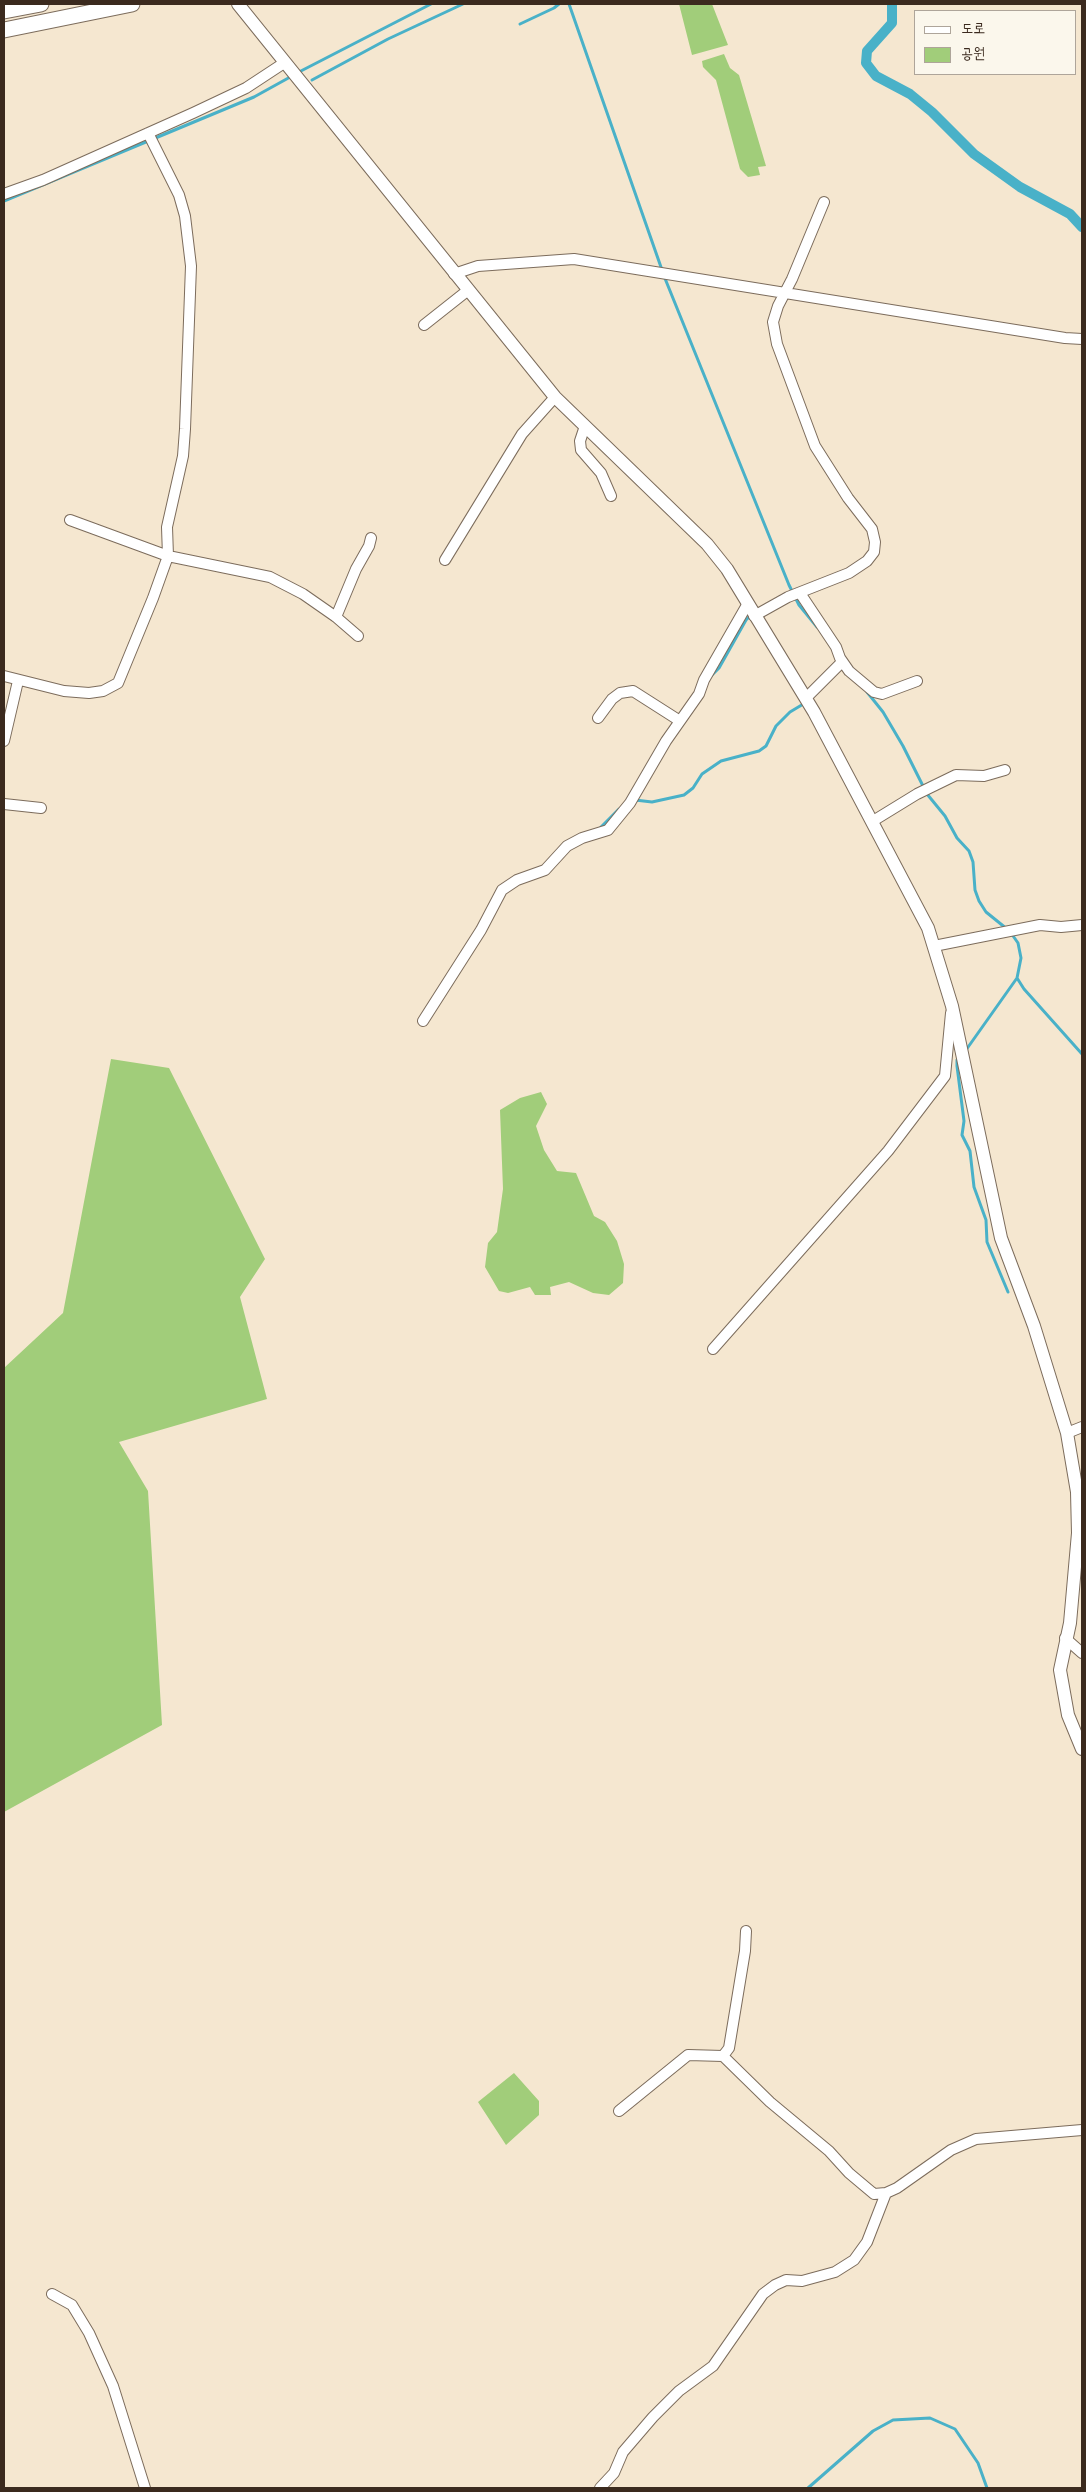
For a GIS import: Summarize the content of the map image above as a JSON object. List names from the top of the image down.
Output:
{
  "legend": ["도로", "공원"]
}
